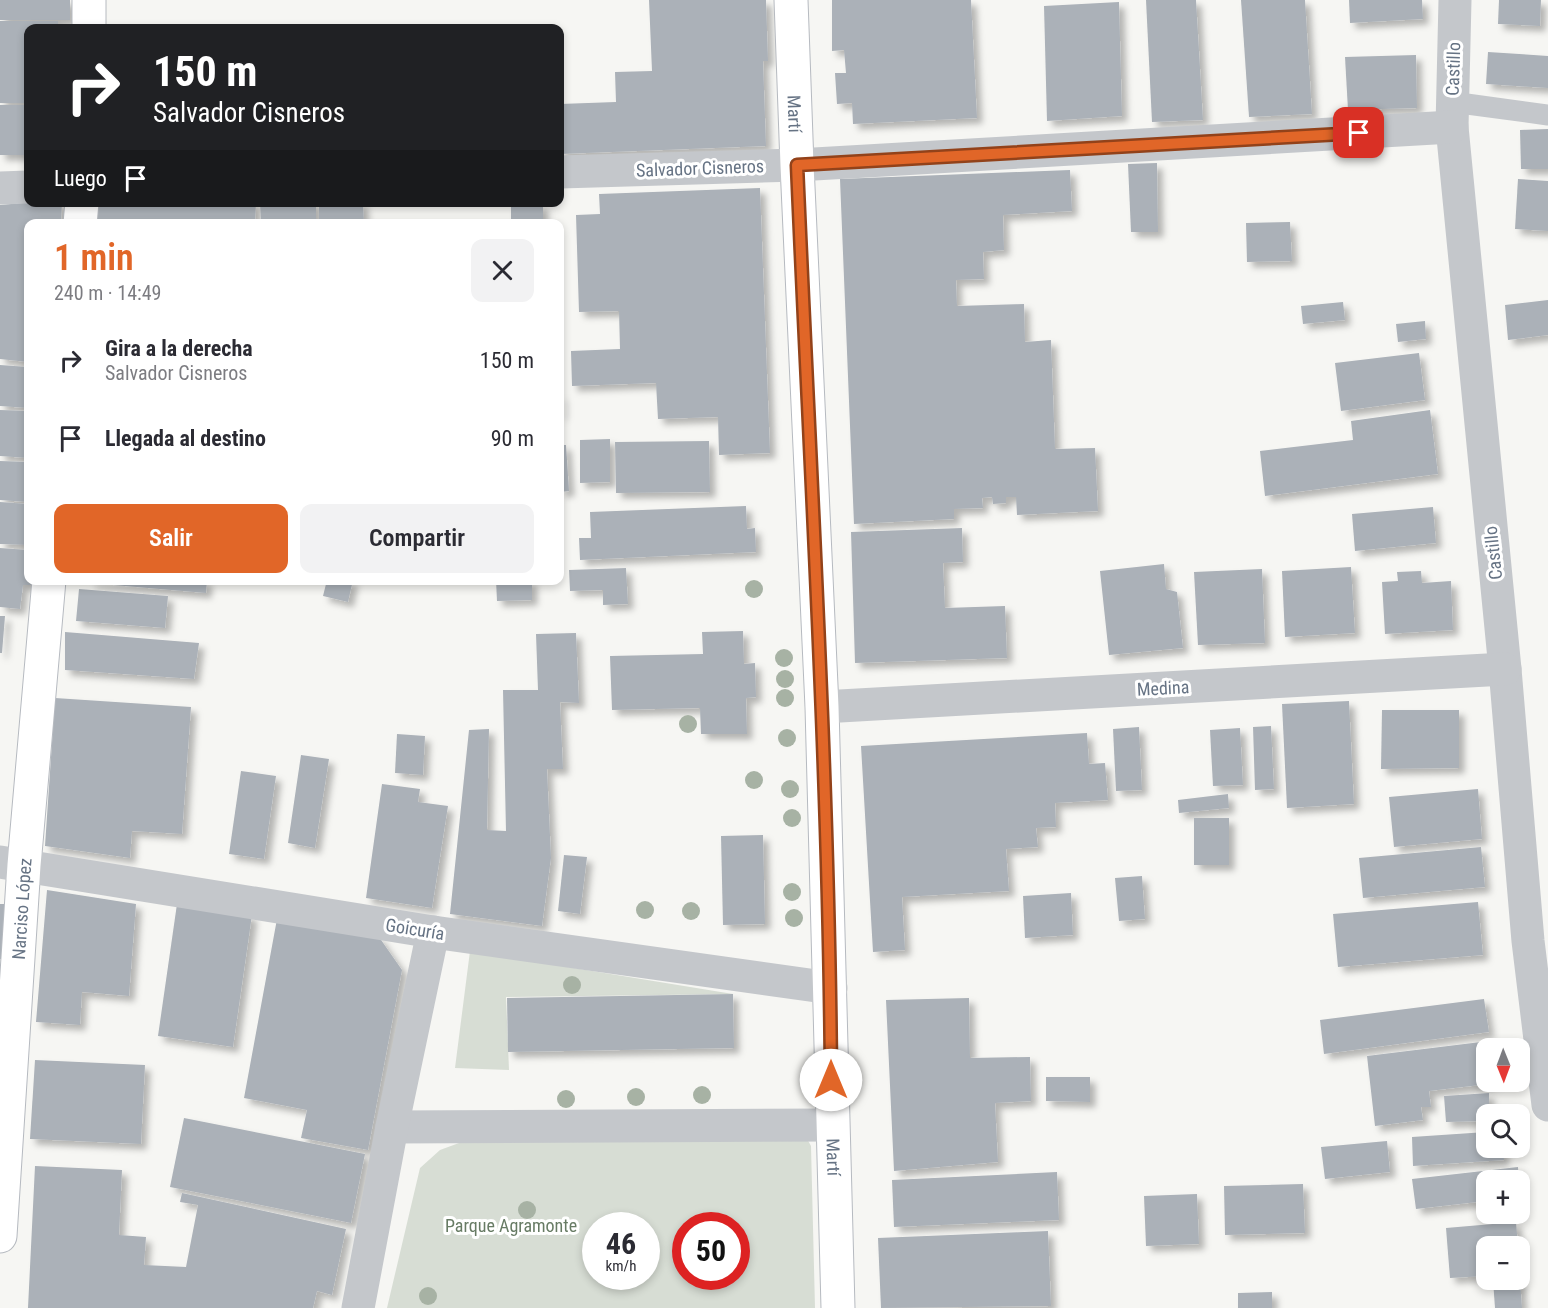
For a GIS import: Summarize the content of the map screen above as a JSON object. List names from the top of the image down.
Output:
{
  "streets": {
    "main road": ["Martí", "Narciso López"],
    "street": [
      "Castillo",
      "Salvador Cisneros",
      "Medina",
      "Goicuría"
    ]
  },
  "crossings": [
    ["Castillo", "Salvador Cisneros"],
    ["Castillo", "Medina"],
    ["Martí", "Salvador Cisneros"],
    ["Martí", "Medina"],
    ["Martí", "Goicuría"],
    ["Narciso López", "Goicuría"]
  ],
  "parks": ["Parque Agramonte"],
  "north": "bottom",
  "page": {
    "turn": ["150 m", "Salvador Cisneros"],
    "then": "Luego",
    "heading": ["1 min", "240 m · 14:49"],
    "list": [
      {
        "name": "Gira a la derecha",
        "note": "Salvador Cisneros",
        "value": "150 m"
      },
      {
        "name": "Llegada al destino",
        "value": "90 m"
      }
    ],
    "buttons": ["Salir", "Compartir"],
    "map_buttons": ["+", "−"],
    "speed": "46 km/h",
    "limit": "50"
  }
}
